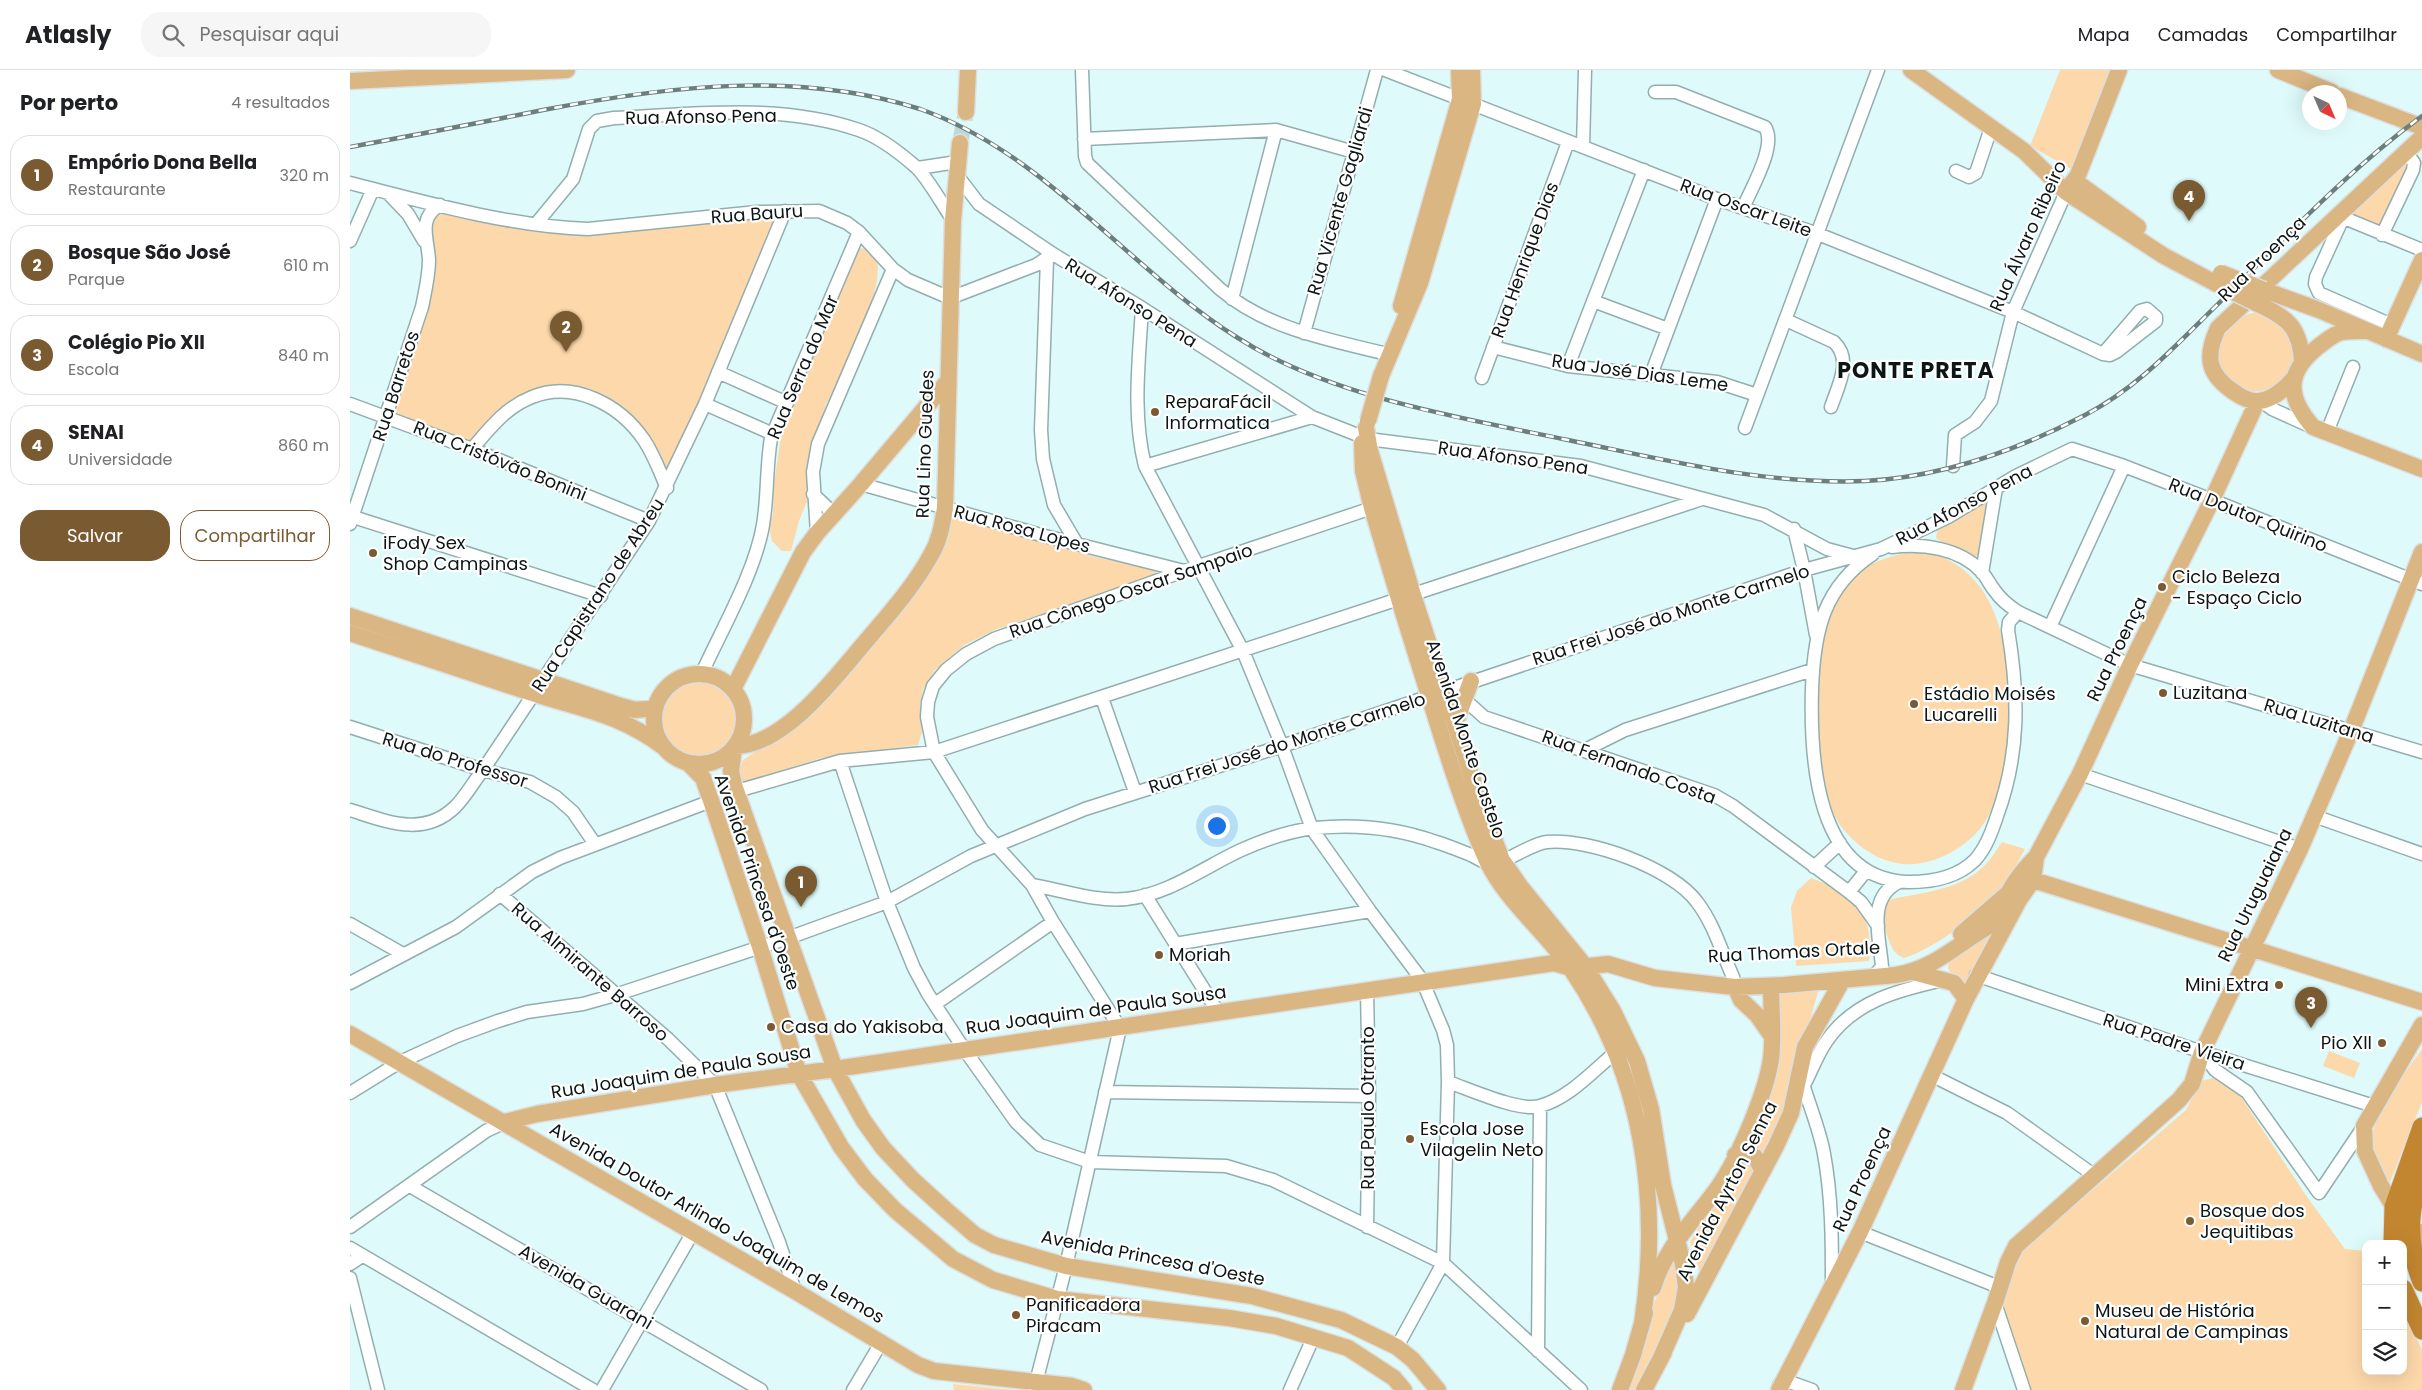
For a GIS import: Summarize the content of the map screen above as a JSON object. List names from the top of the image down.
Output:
{
  "streets": {
    "main road": [
      "Rua Álvaro Ribeiro",
      "Rua Proença",
      "Rua Lino Guedes",
      "Avenida Monte Castelo",
      "Avenida Princesa d'Oeste",
      "Rua Uruguaiana",
      "Rua Thomas Ortale",
      "Rua Joaquim de Paula Sousa",
      "Avenida Ayrton Senna",
      "Avenida Doutor Arlindo Joaquim de Lemos"
    ],
    "street": [
      "Rua Afonso Pena",
      "Rua Vicente Gagliardi",
      "Rua Oscar Leite",
      "Rua Bauru",
      "Rua Henrique Dias",
      "Rua Serra do Mar",
      "Rua José Dias Leme",
      "Rua Barretos",
      "Rua Cristóvão Bonini",
      "Rua Doutor Quirino",
      "Rua Rosa Lopes",
      "Rua Cônego Oscar Sampaio",
      "Rua Capistrano de Abreu",
      "Rua Frei José do Monte Carmelo",
      "Rua Luzitana",
      "Rua do Professor",
      "Rua Fernando Costa",
      "Rua Almirante Barroso",
      "Rua Padre Vieira",
      "Rua Paulo Otranto",
      "Avenida Guarani"
    ]
  },
  "crossings": [
    ["Rua Afonso Pena", "Rua Bauru"],
    ["Rua Afonso Pena", "Rua Lino Guedes"],
    ["Rua Afonso Pena", "Rua Doutor Quirino"],
    ["Rua Afonso Pena", "Rua Frei José do Monte Carmelo"],
    ["Rua Afonso Pena", "Avenida Monte Castelo"],
    ["Rua Oscar Leite", "Rua Álvaro Ribeiro"],
    ["Rua Oscar Leite", "Rua Henrique Dias"],
    ["Rua Oscar Leite", "Avenida Monte Castelo"],
    ["Rua Bauru", "Rua Serra do Mar"],
    ["Rua Bauru", "Rua Lino Guedes"],
    ["Rua Bauru", "Rua Capistrano de Abreu"],
    ["Rua Proença", "Rua Doutor Quirino"],
    ["Rua Proença", "Rua Luzitana"],
    ["Rua Proença", "Rua Thomas Ortale"],
    ["Rua Proença", "Rua Padre Vieira"],
    ["Rua Henrique Dias", "Rua José Dias Leme"],
    ["Rua Serra do Mar", "Rua Lino Guedes"],
    ["Rua Serra do Mar", "Avenida Princesa d'Oeste"],
    ["Rua Barretos", "Rua Cristóvão Bonini"],
    ["Rua Lino Guedes", "Rua Rosa Lopes"],
    ["Rua Lino Guedes", "Avenida Princesa d'Oeste"],
    ["Rua Cristóvão Bonini", "Rua Capistrano de Abreu"],
    ["Rua Doutor Quirino", "Rua Uruguaiana"],
    ["Rua Rosa Lopes", "Rua Cônego Oscar Sampaio"],
    ["Rua Cônego Oscar Sampaio", "Avenida Monte Castelo"],
    ["Rua Capistrano de Abreu", "Rua do Professor"],
    ["Rua Frei José do Monte Carmelo", "Avenida Monte Castelo"],
    ["Rua Frei José do Monte Carmelo", "Avenida Princesa d'Oeste"],
    ["Rua Luzitana", "Rua Uruguaiana"],
    ["Avenida Monte Castelo", "Rua Thomas Ortale"],
    ["Avenida Monte Castelo", "Rua Joaquim de Paula Sousa"],
    ["Avenida Monte Castelo", "Avenida Ayrton Senna"],
    ["Rua Fernando Costa", "Rua Thomas Ortale"],
    ["Avenida Princesa d'Oeste", "Rua Joaquim de Paula Sousa"],
    ["Rua Uruguaiana", "Rua Padre Vieira"],
    ["Rua Thomas Ortale", "Rua Joaquim de Paula Sousa"],
    ["Rua Thomas Ortale", "Avenida Ayrton Senna"],
    ["Rua Almirante Barroso", "Rua Joaquim de Paula Sousa"],
    ["Rua Almirante Barroso", "Avenida Doutor Arlindo Joaquim de Lemos"],
    ["Rua Joaquim de Paula Sousa", "Rua Paulo Otranto"],
    ["Rua Joaquim de Paula Sousa", "Avenida Doutor Arlindo Joaquim de Lemos"],
    ["Rua Joaquim de Paula Sousa", "Avenida Guarani"]
  ],
  "districts": ["PONTE PRETA"],
  "places": [
    "ReparaFácil Informatica",
    "iFody Sex Shop Campinas",
    "Ciclo Beleza - Espaço Ciclo",
    "Luzitana",
    "Estádio Moisés Lucarelli",
    "Moriah",
    "Mini Extra",
    "Casa do Yakisoba",
    "Pio XII",
    "Escola Jose Vilagelin Neto",
    "Bosque dos Jequitibas",
    "Panificadora Piracam",
    "Museu de História Natural de Campinas"
  ],
  "north": "bottom right",
  "page": {
    "header": "Atlasly",
    "search": "Pesquisar aqui",
    "nav": ["Mapa", "Camadas", "Compartilhar"],
    "heading": ["Por perto", "4 resultados"],
    "list": [
      {
        "mark": "1",
        "name": "Empório Dona Bella",
        "note": "Restaurante",
        "value": "320 m"
      },
      {
        "mark": "2",
        "name": "Bosque São José",
        "note": "Parque",
        "value": "610 m"
      },
      {
        "mark": "3",
        "name": "Colégio Pio XII",
        "note": "Escola",
        "value": "840 m"
      },
      {
        "mark": "4",
        "name": "SENAI",
        "note": "Universidade",
        "value": "860 m"
      }
    ],
    "pins": [
      "4",
      "2",
      "1",
      "3"
    ],
    "buttons": ["Salvar", "Compartilhar"],
    "map_buttons": ["+", "−"]
  }
}
